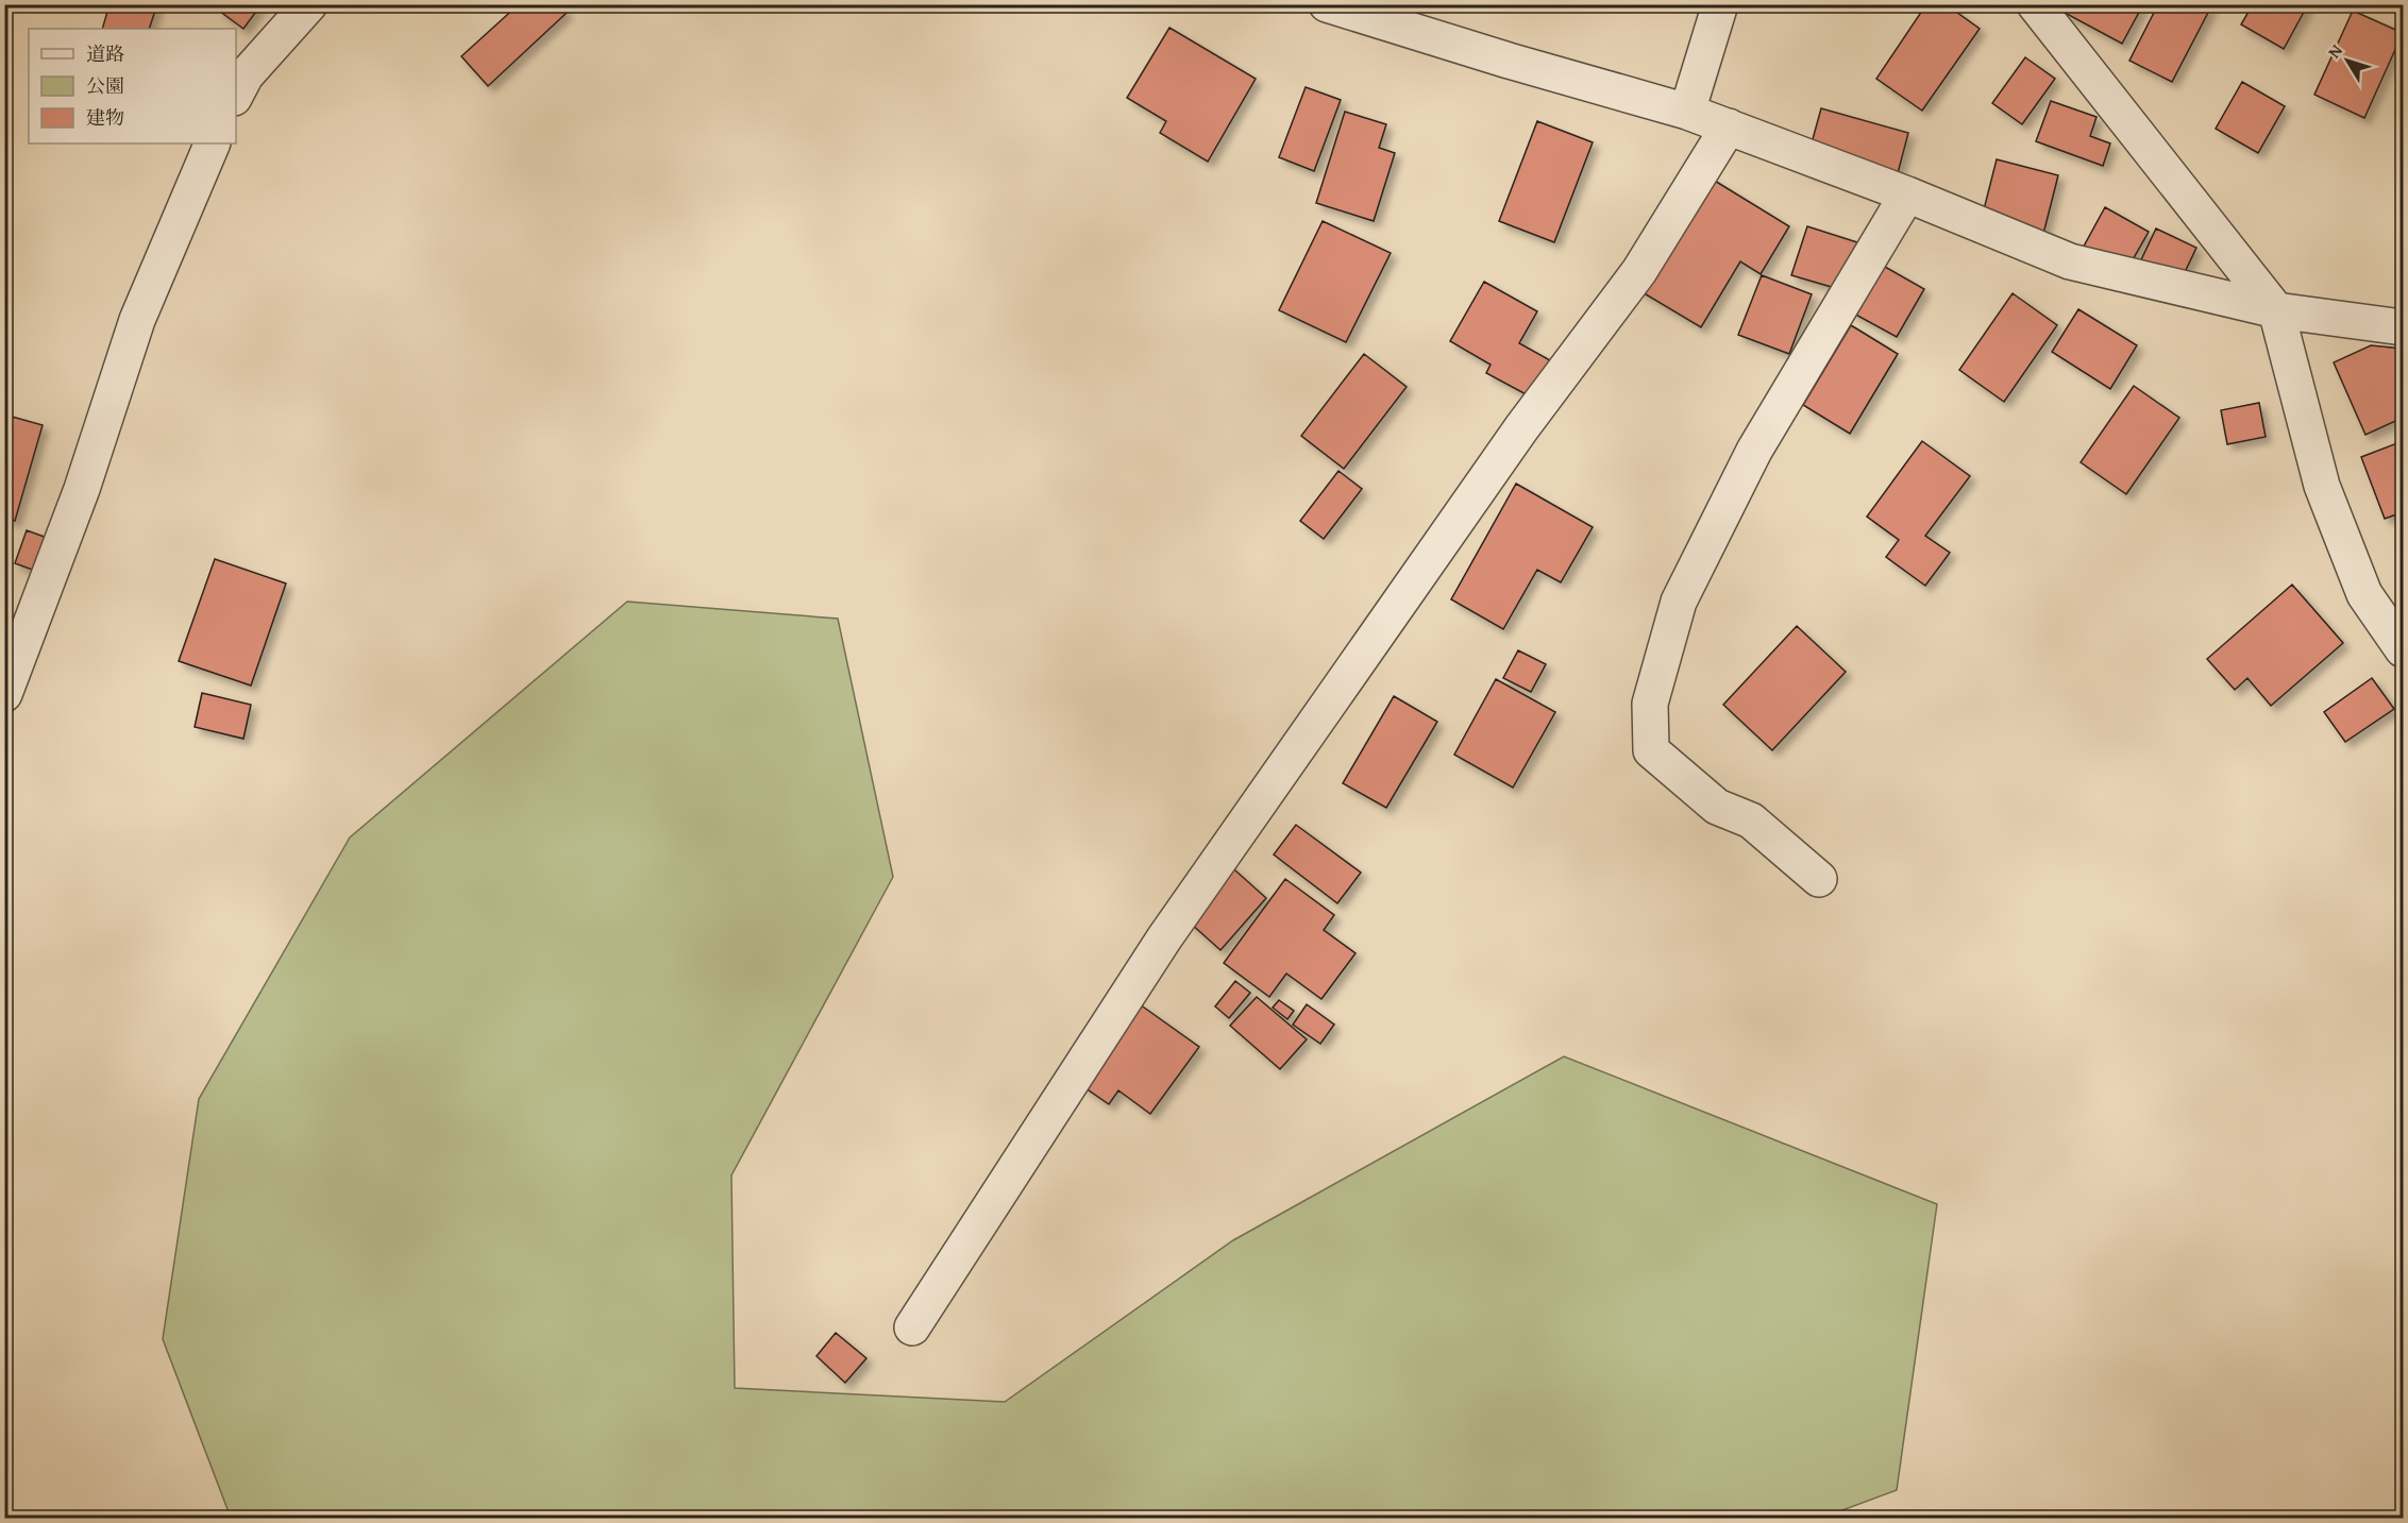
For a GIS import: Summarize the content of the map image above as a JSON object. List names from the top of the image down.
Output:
{
  "legend": ["道路", "公園", "建物"],
  "north": "top left"
}
